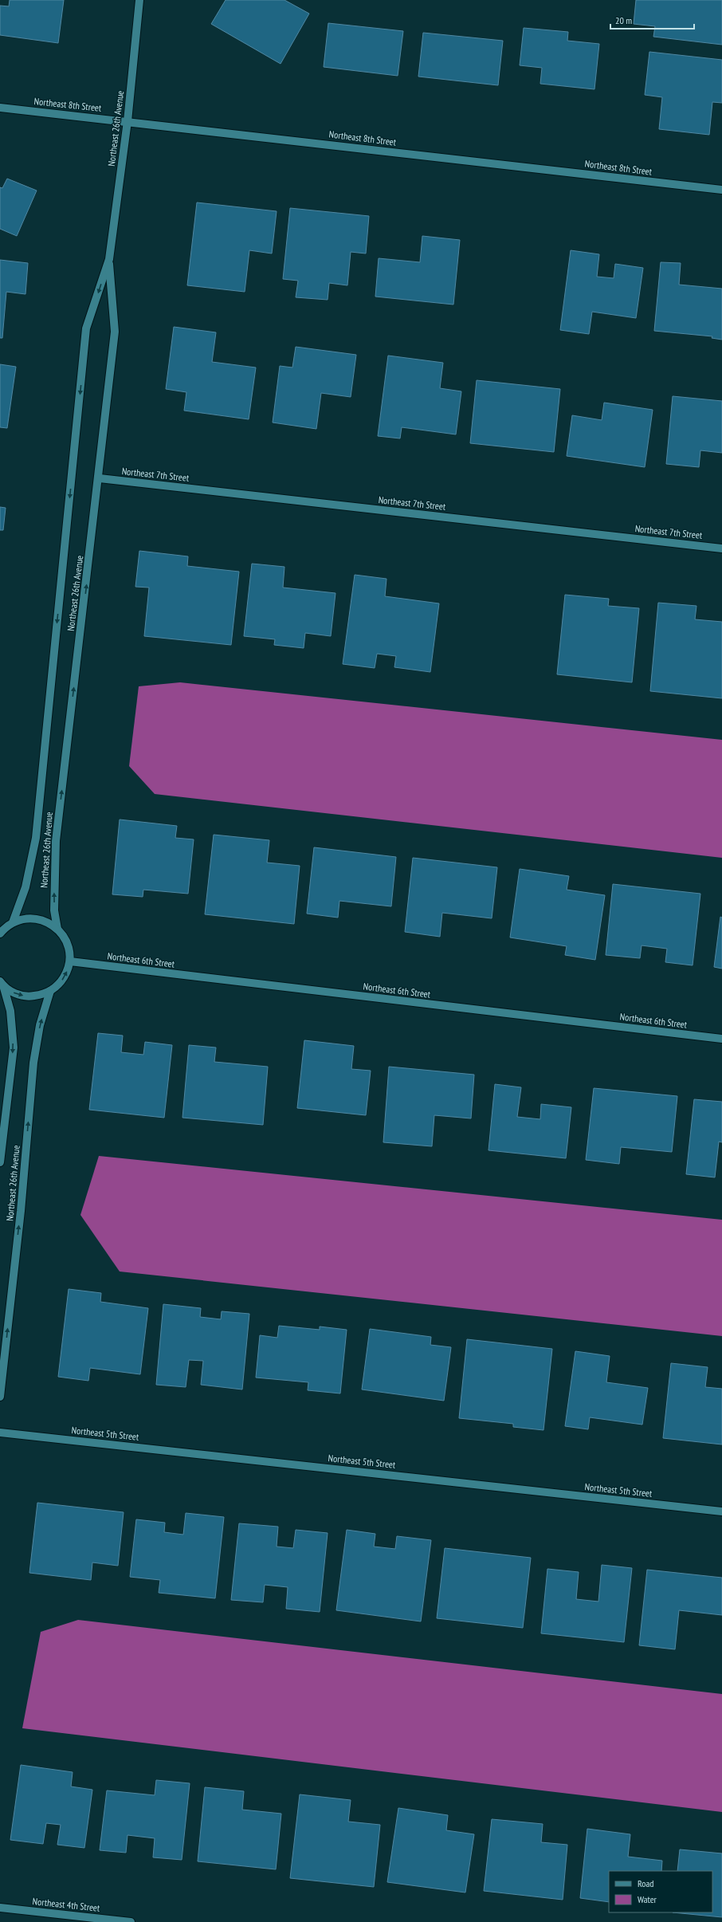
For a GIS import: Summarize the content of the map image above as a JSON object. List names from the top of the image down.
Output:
{
  "streets": {
    "street": [
      "Northeast 8th Street",
      "Northeast 26th Avenue",
      "Northeast 7th Street",
      "Northeast 6th Street",
      "Northeast 5th Street",
      "Northeast 4th Street"
    ]
  },
  "crossings": [
    ["Northeast 8th Street", "Northeast 26th Avenue"],
    ["Northeast 26th Avenue", "Northeast 7th Street"]
  ],
  "legend": ["Road", "Water"],
  "scale_bar": "20 m"
}
